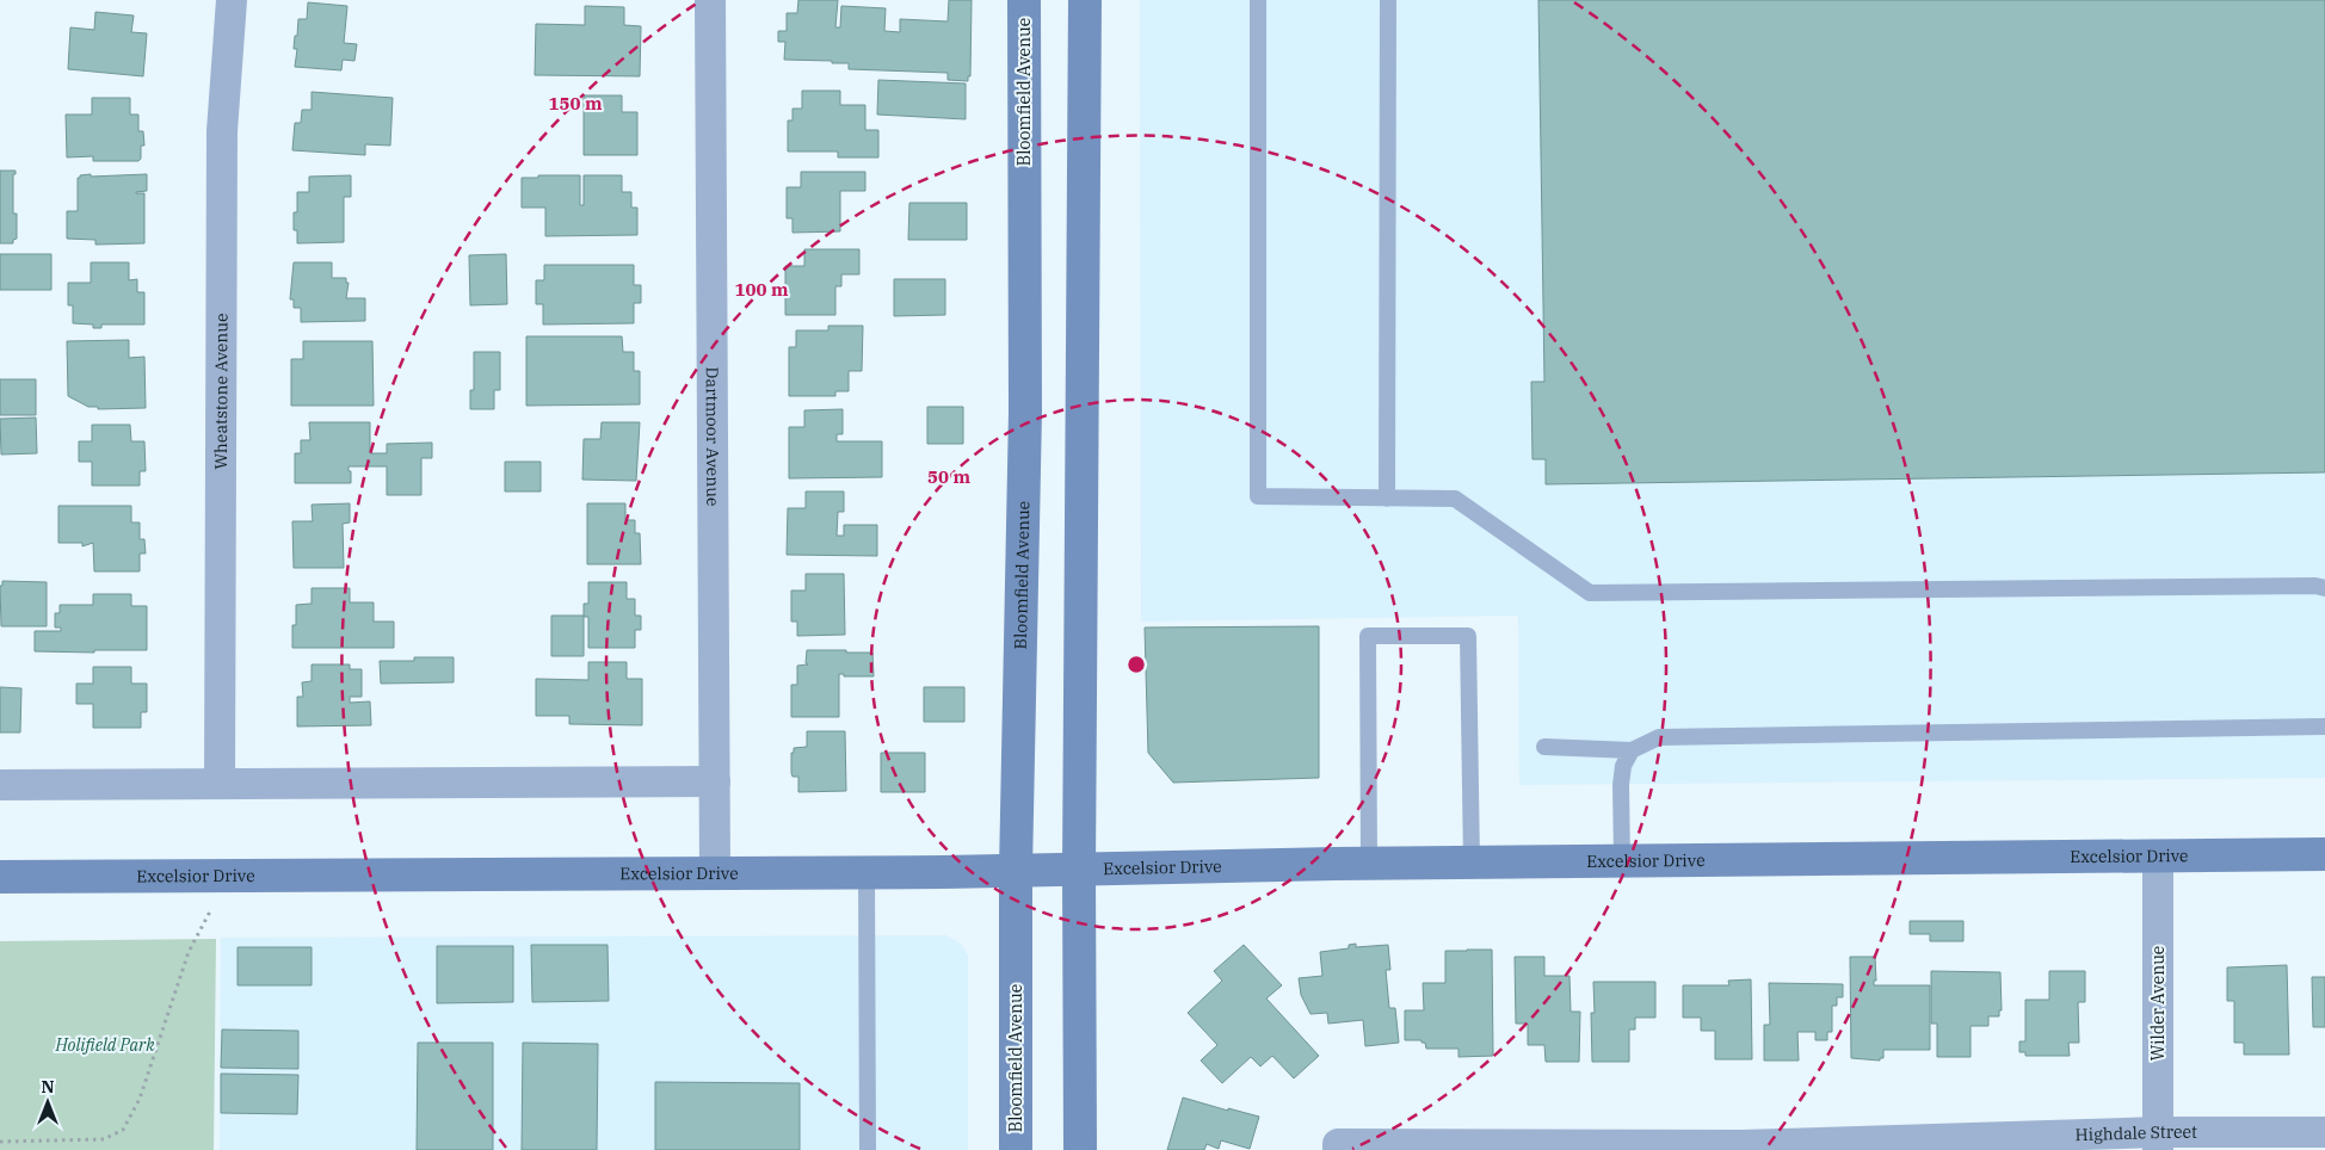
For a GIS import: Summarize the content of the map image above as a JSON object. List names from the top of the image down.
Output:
{
  "streets": {
    "main road": ["Bloomfield Avenue", "Excelsior Drive"],
    "street": [
      "Wheatstone Avenue",
      "Dartmoor Avenue",
      "Wilder Avenue",
      "Highdale Street"
    ]
  },
  "crossings": [
    ["Bloomfield Avenue", "Excelsior Drive"],
    ["Dartmoor Avenue", "Excelsior Drive"],
    ["Excelsior Drive", "Wilder Avenue"],
    ["Wilder Avenue", "Highdale Street"]
  ],
  "parks": ["Holifield Park"],
  "north": "top",
  "rings": ["150 m", "100 m", "50 m"]
}
